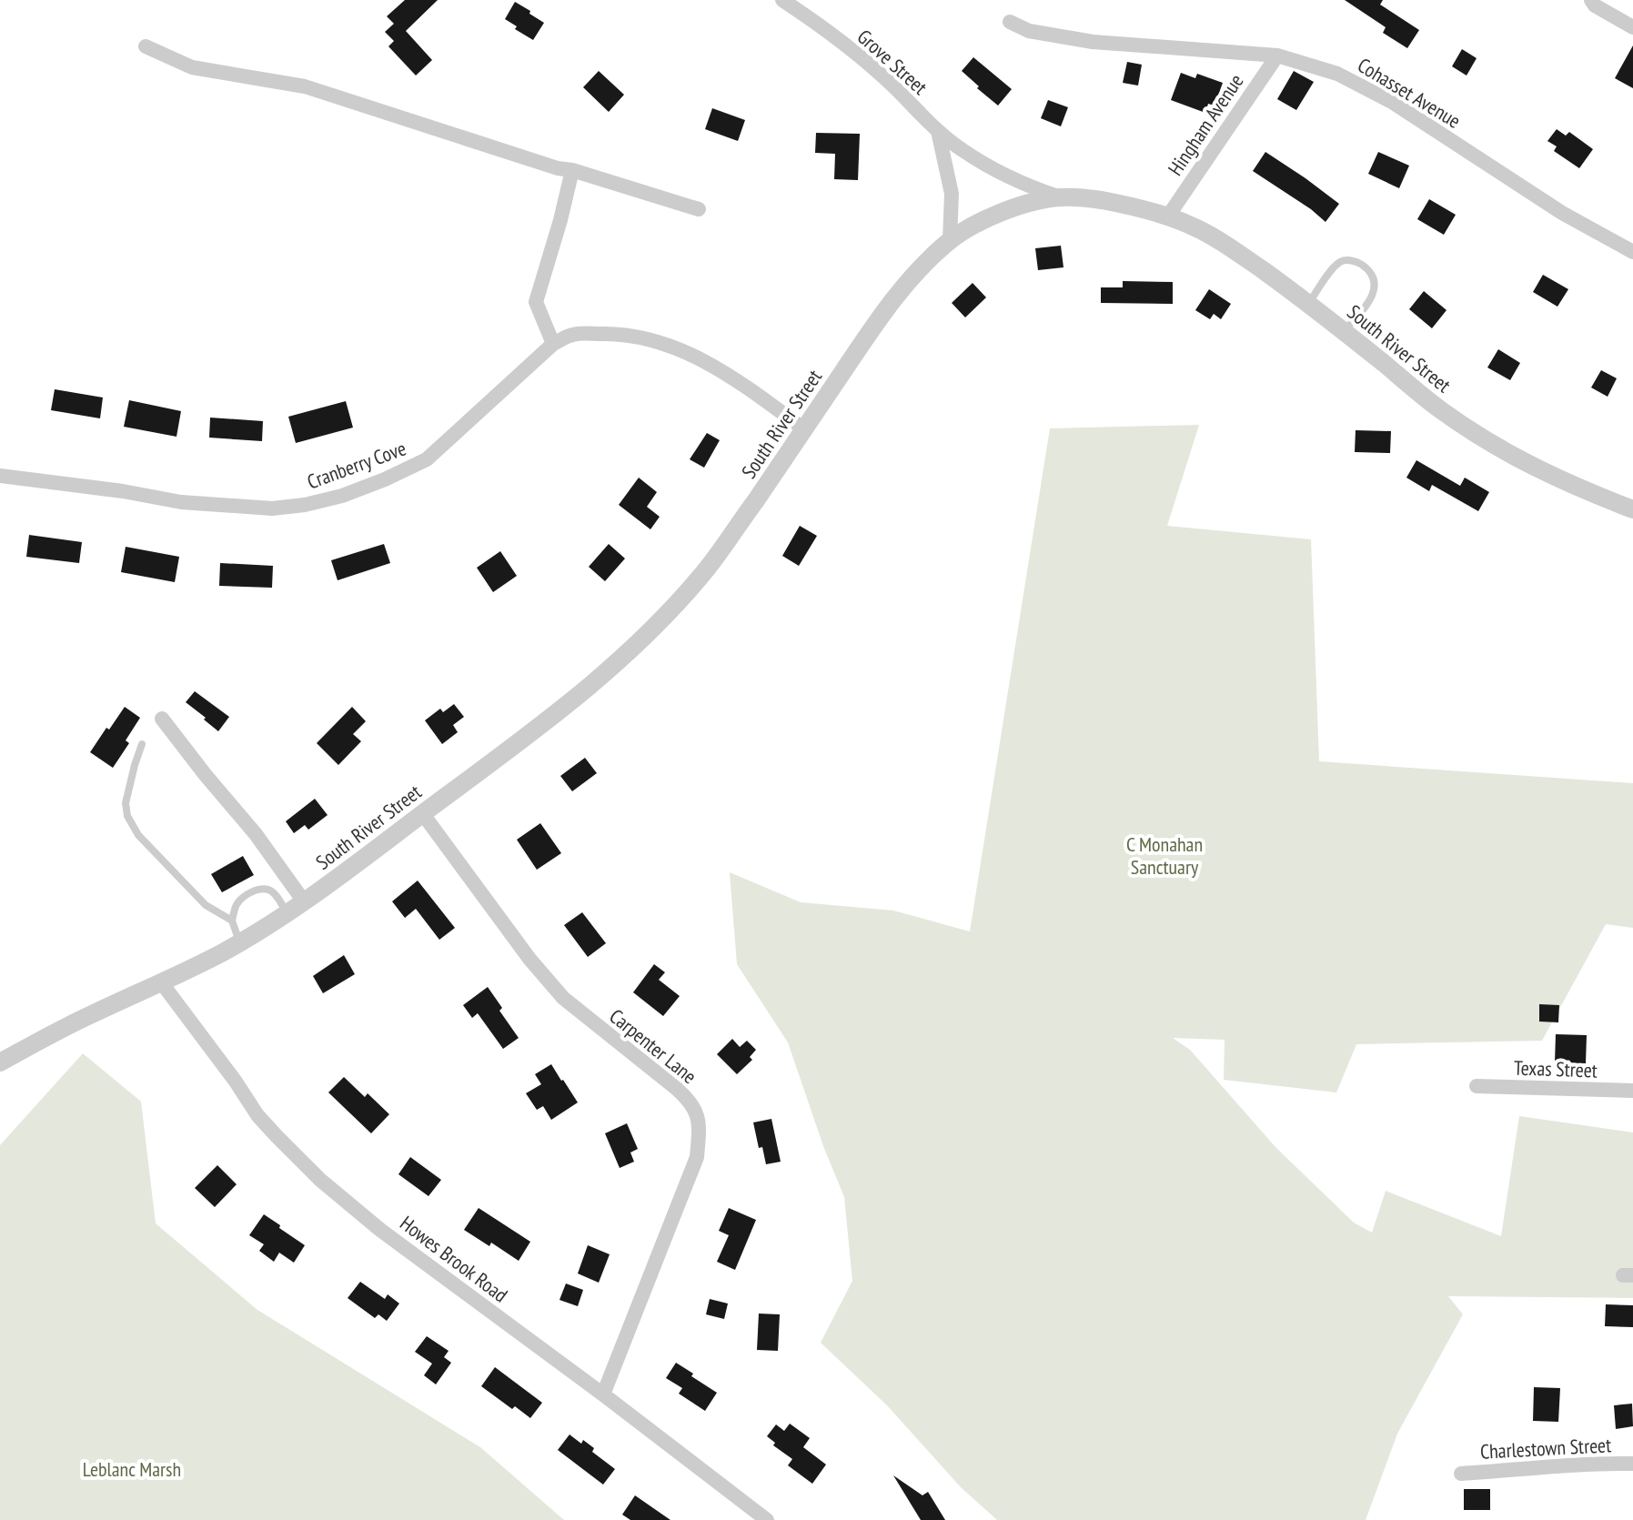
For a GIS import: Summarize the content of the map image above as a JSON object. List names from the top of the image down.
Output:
{
  "streets": {
    "street": [
      "Grove Street",
      "Cohasset Avenue",
      "Hingham Avenue",
      "South River Street",
      "Cranberry Cove",
      "Carpenter Lane",
      "Texas Street",
      "Howes Brook Road",
      "Charlestown Street"
    ]
  },
  "crossings": [
    ["Grove Street", "South River Street"],
    ["Cohasset Avenue", "Hingham Avenue"],
    ["Hingham Avenue", "South River Street"],
    ["South River Street", "Cranberry Cove"],
    ["South River Street", "Carpenter Lane"],
    ["South River Street", "Howes Brook Road"],
    ["Carpenter Lane", "Howes Brook Road"]
  ],
  "parks": ["C Monahan Sanctuary", "Leblanc Marsh"]
}
